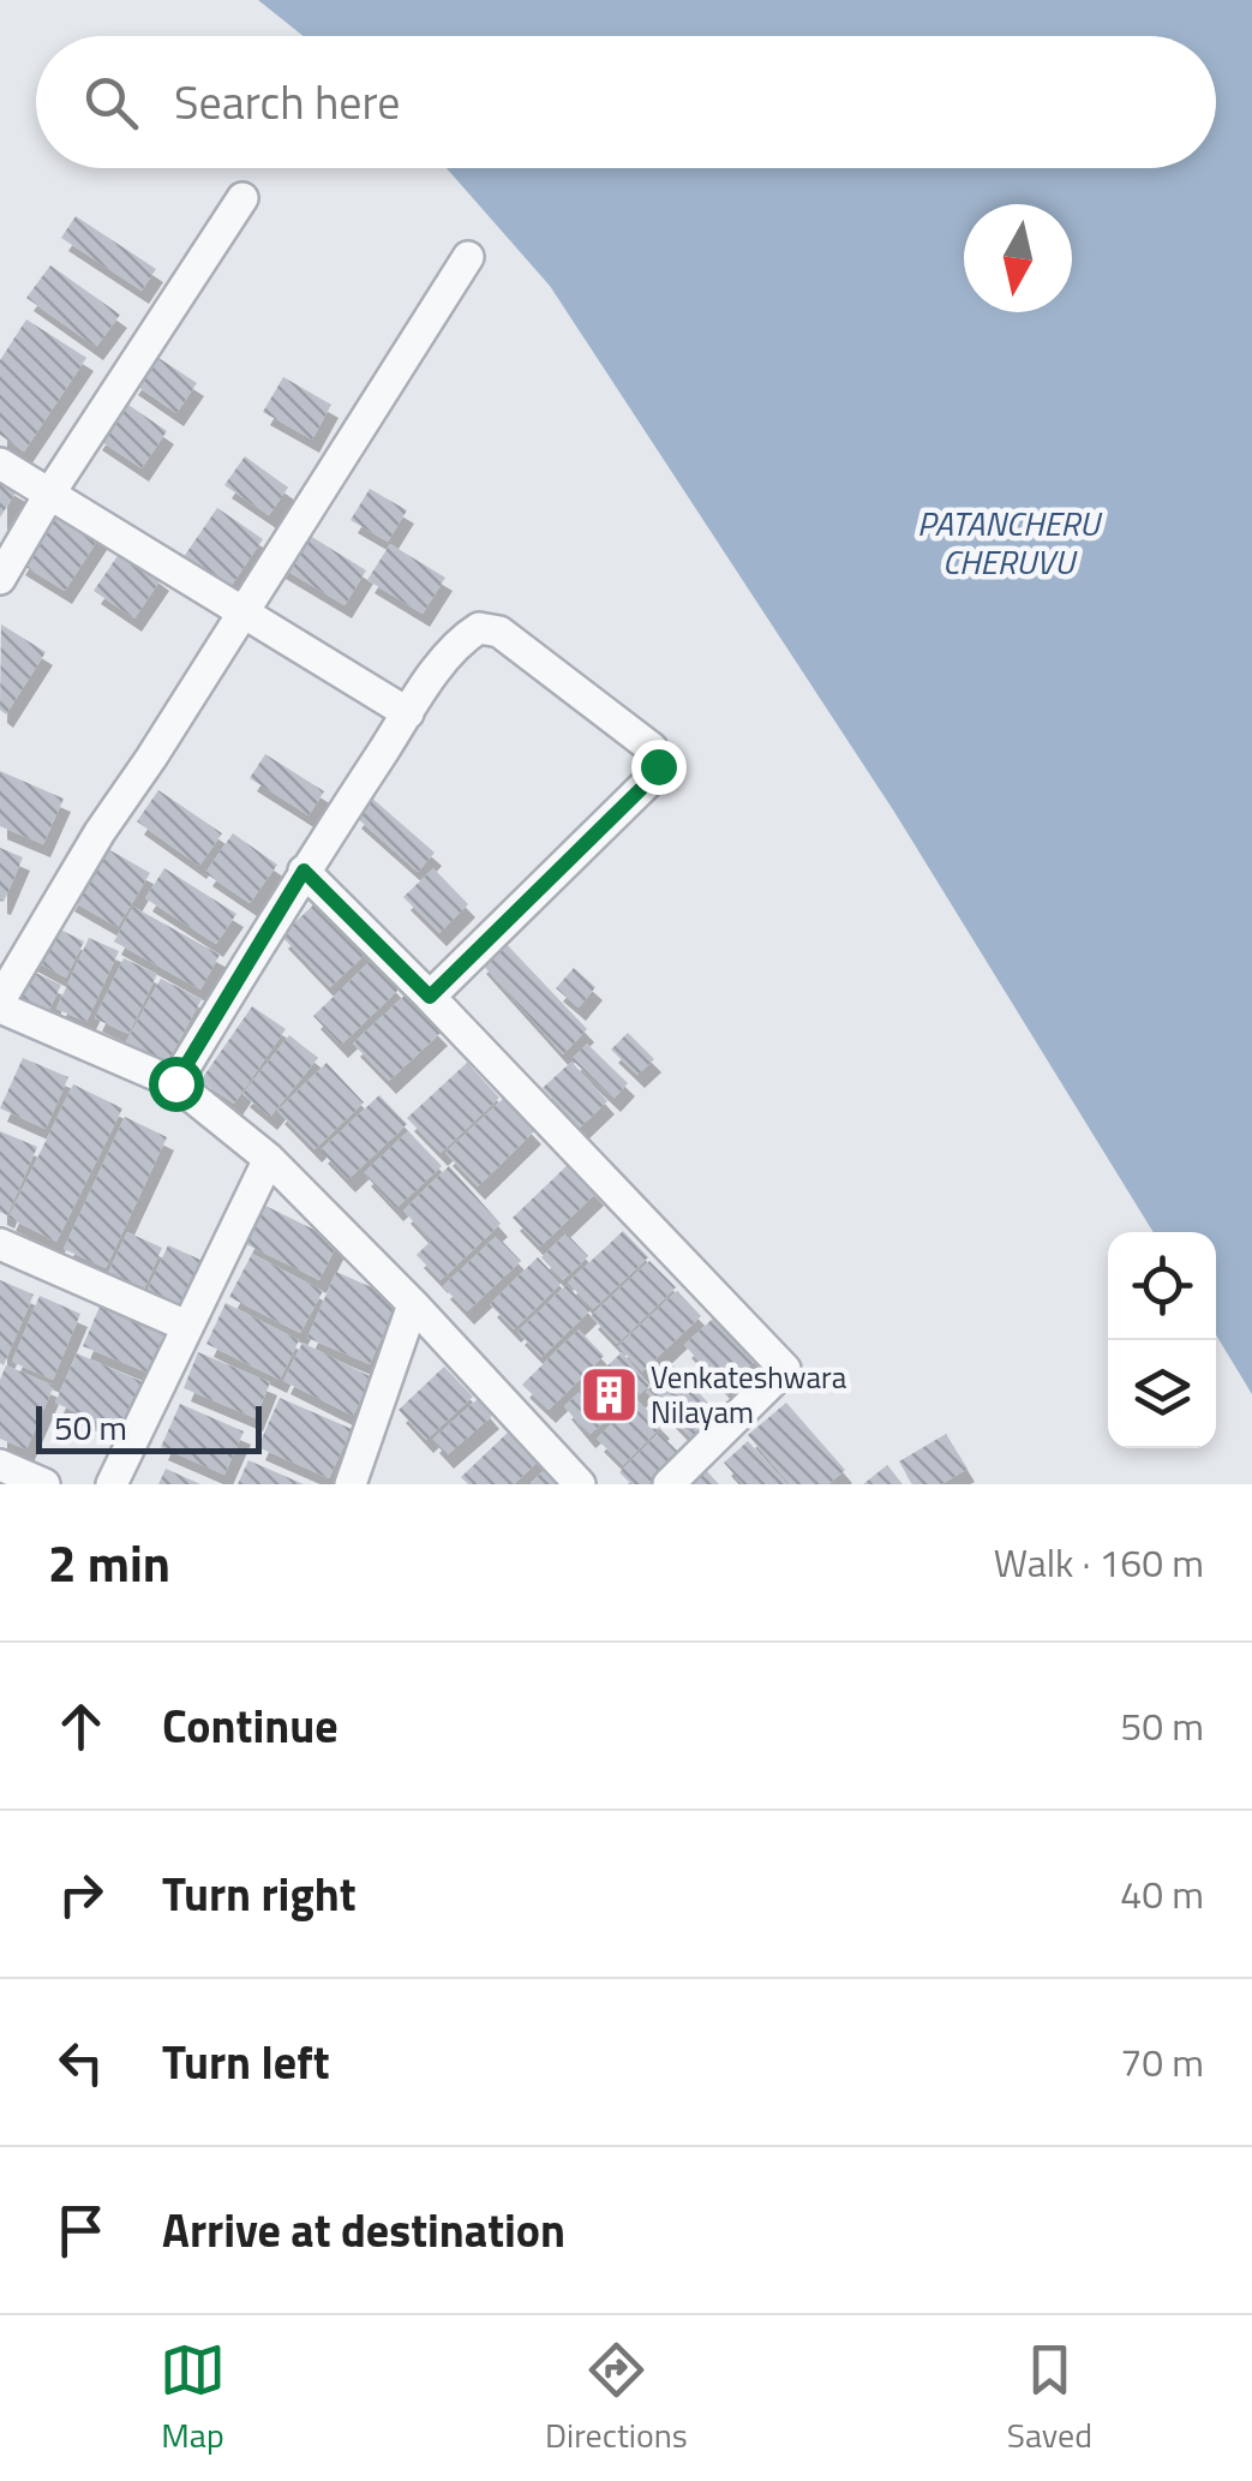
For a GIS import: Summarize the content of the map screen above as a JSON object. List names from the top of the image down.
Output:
{
  "water": ["PATANCHERU CHERUVU"],
  "places": {
    "building": ["Venkateshwara Nilayam"]
  },
  "scale_bar": "50 m",
  "north": "bottom",
  "page": {
    "search": "Search here",
    "scale": "50 m",
    "heading": ["2 min", "Walk · 160 m"],
    "list": [
      ["Continue", "50 m"],
      ["Turn right", "40 m"],
      ["Turn left", "70 m"],
      "Arrive at destination"
    ],
    "nav": ["Map", "Directions", "Saved"]
  }
}
